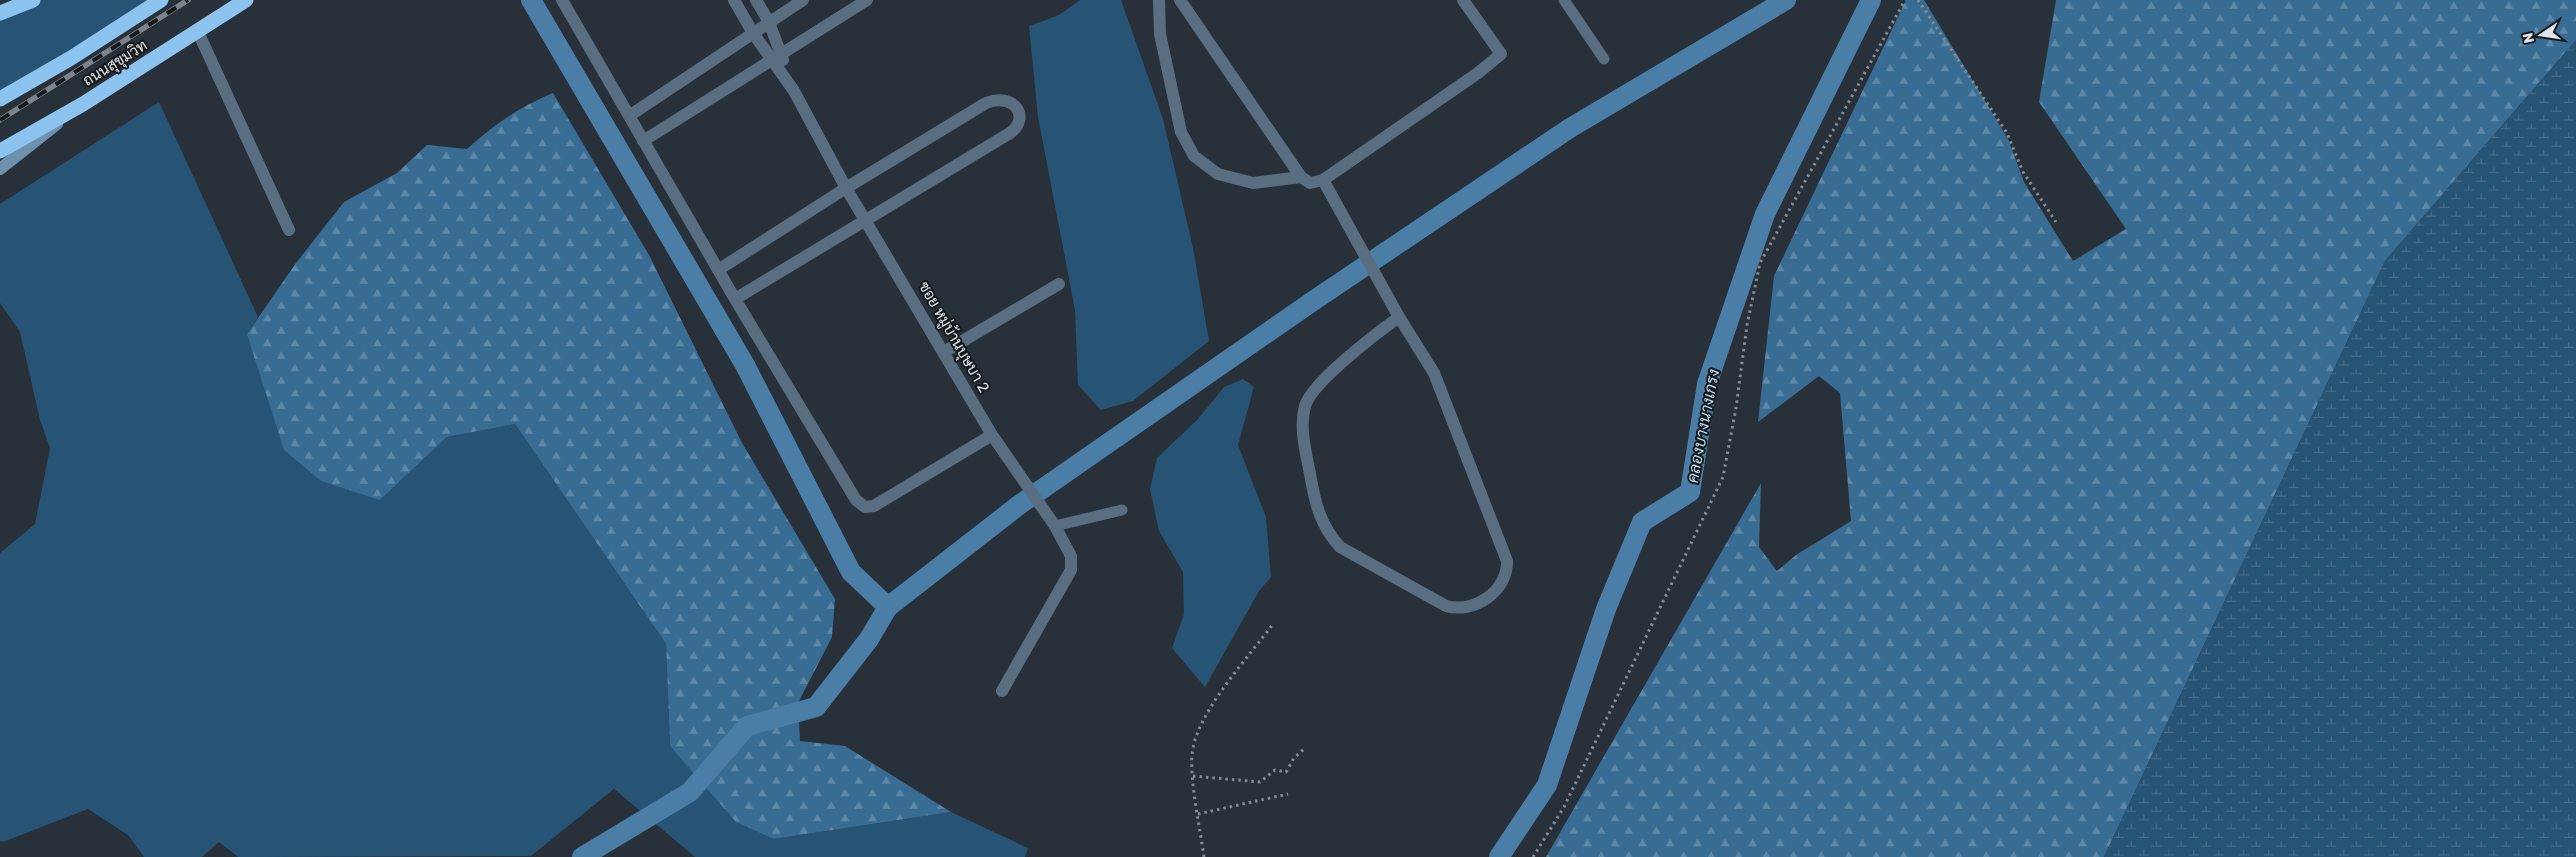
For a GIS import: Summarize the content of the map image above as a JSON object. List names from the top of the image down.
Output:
{
  "streets": {
    "highway": ["ถนนสุขุมวิท"],
    "street": ["ซอย หมู่บ้านบุษบา 2"]
  },
  "water": ["คลองบางนางเกรง"],
  "north": "left"
}
